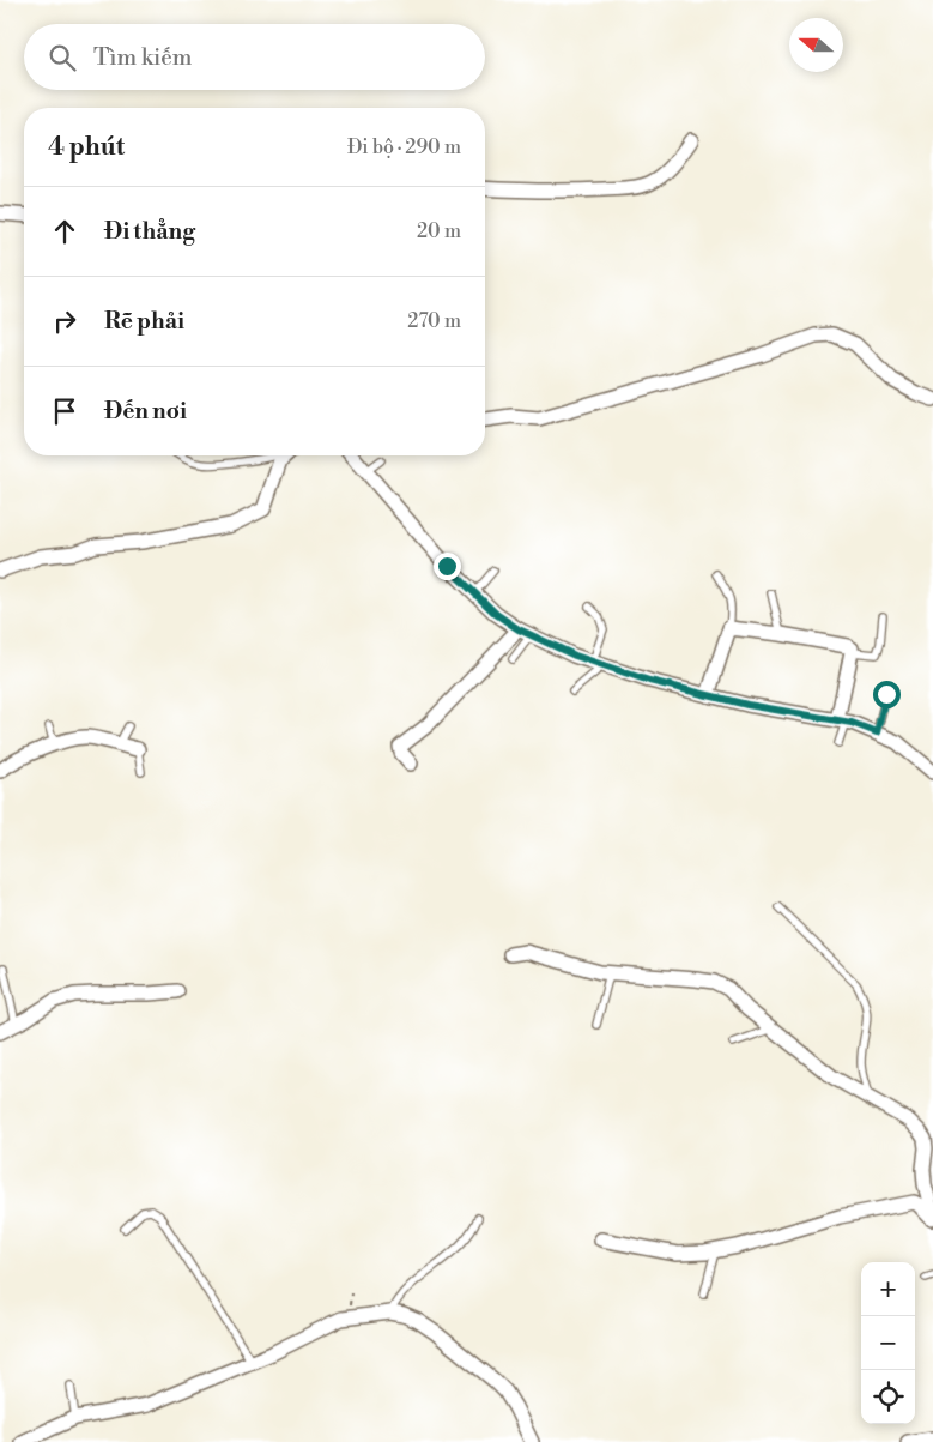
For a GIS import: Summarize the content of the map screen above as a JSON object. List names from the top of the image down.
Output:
{
  "north": "left",
  "page": {
    "search": "Tìm kiếm",
    "heading": ["4 phút", "Đi bộ · 290 m"],
    "list": [
      ["Đi thẳng", "20 m"],
      ["Rẽ phải", "270 m"],
      "Đến nơi"
    ],
    "map_buttons": ["+", "−"]
  }
}
